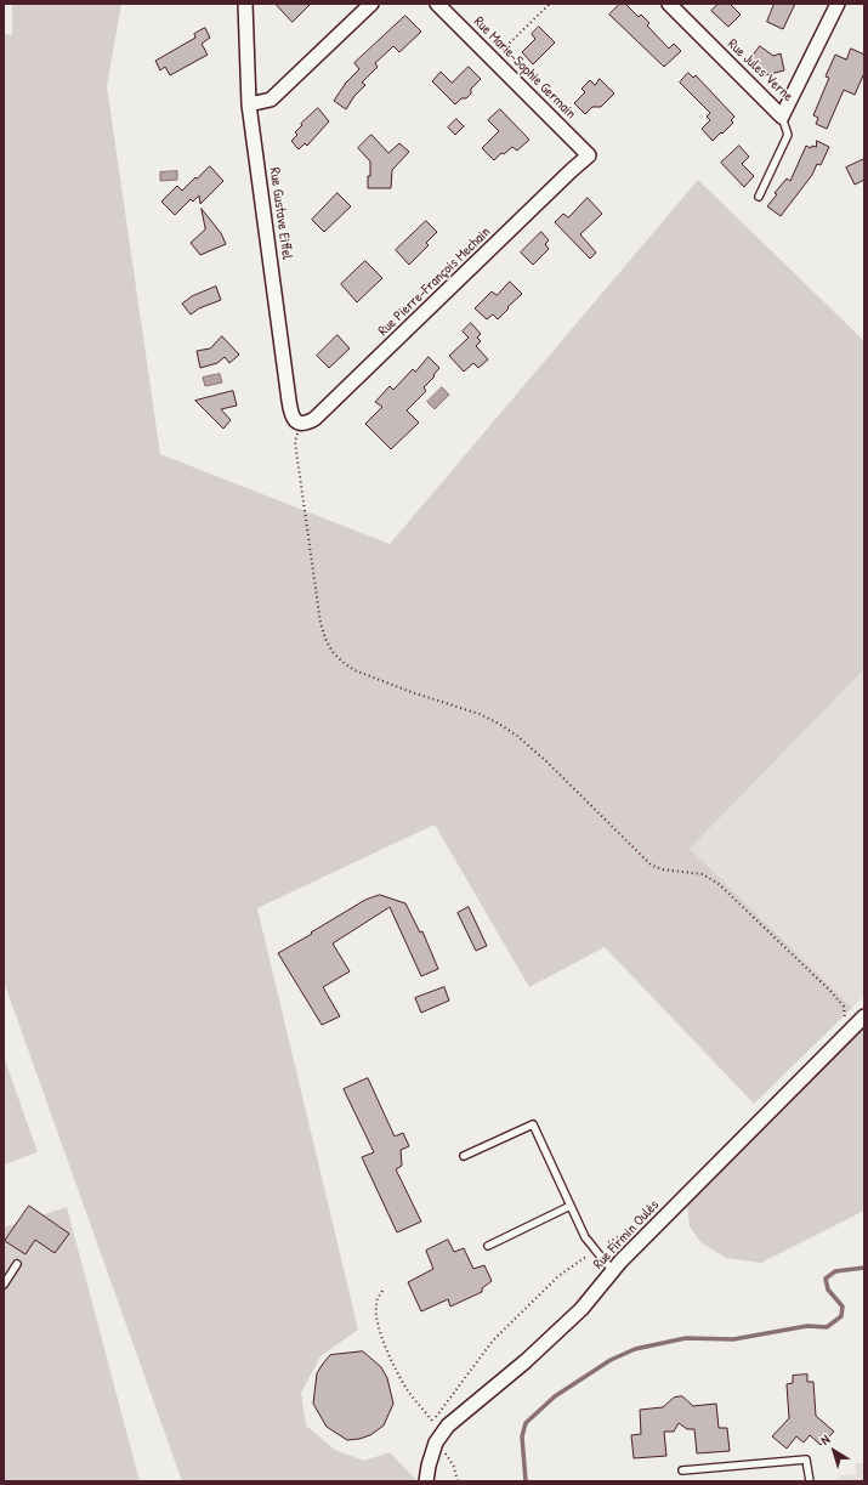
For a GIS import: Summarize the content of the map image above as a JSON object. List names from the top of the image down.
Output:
{
  "streets": {
    "street": [
      "Rue Marie-Sophie Germain",
      "Rue Jules Verne",
      "Rue Gustave Eiffel",
      "Rue Pierre-François Mechain",
      "Rue Firmin Oulès"
    ]
  },
  "crossings": [
    ["Rue Marie-Sophie Germain", "Rue Pierre-François Mechain"],
    ["Rue Gustave Eiffel", "Rue Pierre-François Mechain"]
  ],
  "north": "top left"
}
